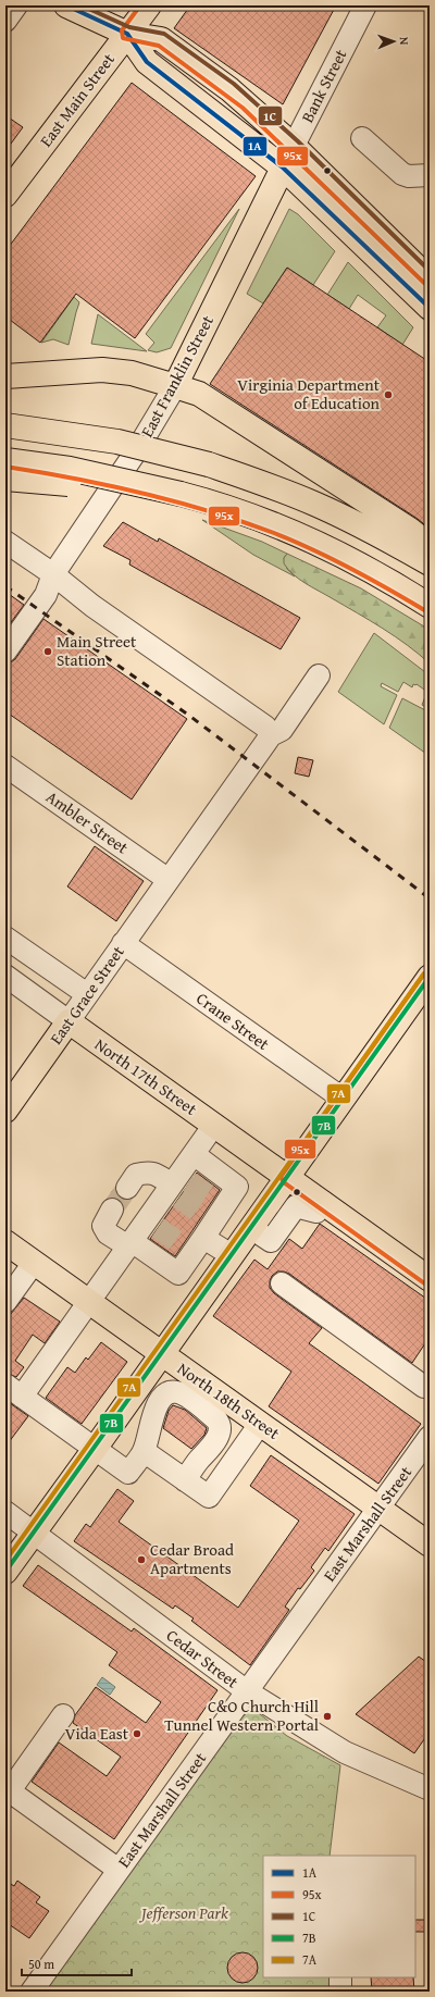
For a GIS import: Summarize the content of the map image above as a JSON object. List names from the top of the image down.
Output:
{
  "streets": {
    "main road": [
      "Bank Street",
      "East Main Street",
      "East Franklin Street",
      "East Grace Street",
      "North 17th Street",
      "North 18th Street"
    ],
    "street": [
      "Ambler Street",
      "Crane Street",
      "East Marshall Street",
      "Cedar Street"
    ]
  },
  "crossings": [
    ["Bank Street", "East Franklin Street"],
    ["Ambler Street", "East Grace Street"],
    ["East Grace Street", "Crane Street"],
    ["East Grace Street", "North 17th Street"],
    ["North 18th Street", "East Marshall Street"],
    ["East Marshall Street", "Cedar Street"]
  ],
  "parks": ["Jefferson Park"],
  "places": [
    "Virginia Department of Education",
    "Main Street Station",
    "Cedar Broad Apartments",
    "C&O Church Hill Tunnel Western Portal",
    "Vida East"
  ],
  "lines": [
    "transit line 1A",
    "transit line 95x",
    "transit line 1C",
    "transit line 7A",
    "transit line 7B"
  ],
  "legend": [
    "1A",
    "95x",
    "1C",
    "7B",
    "7A"
  ],
  "scale_bar": "50 m",
  "north": "right"
}
